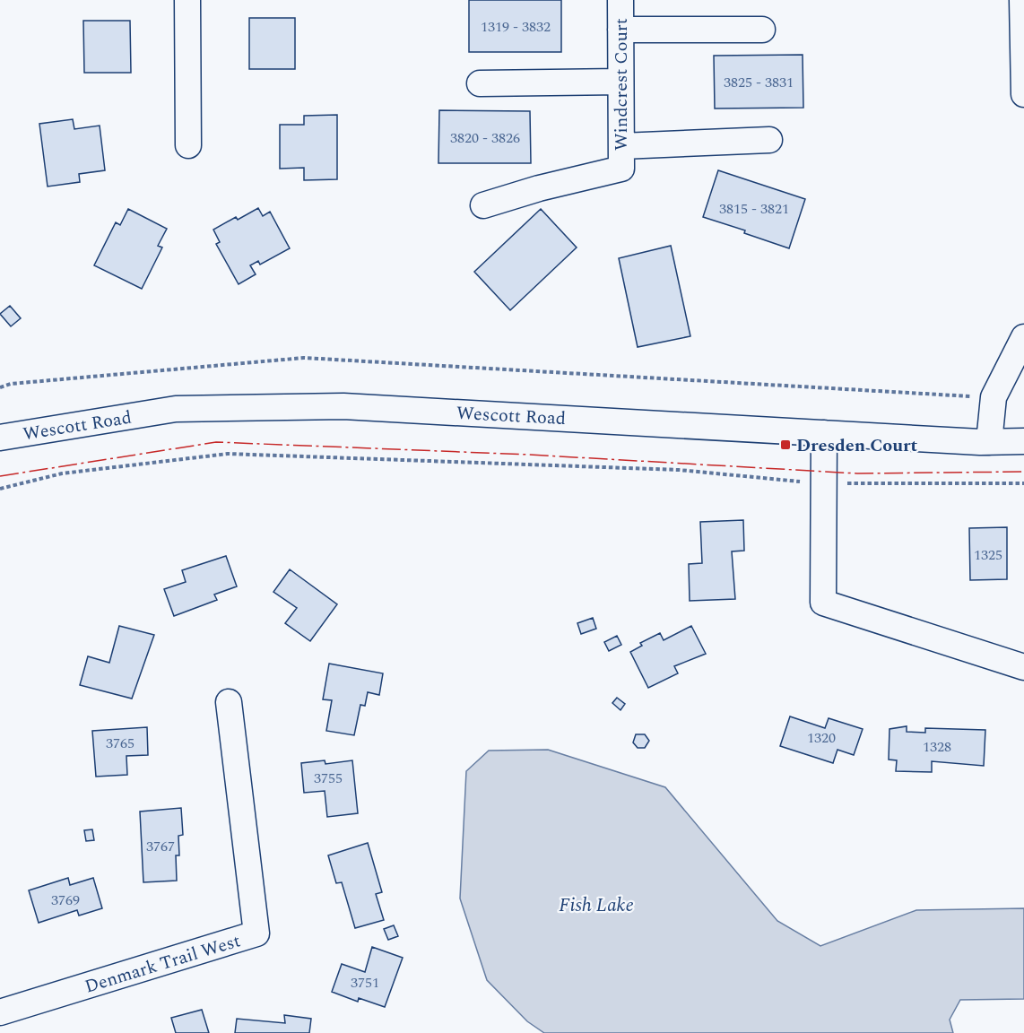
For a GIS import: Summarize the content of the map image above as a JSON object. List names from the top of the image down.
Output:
{
  "streets": {
    "street": ["Windcrest Court", "Wescott Road", "Denmark Trail West"]
  },
  "water": ["Fish Lake"],
  "places": {
    "transit": ["Dresden Court"]
  },
  "house_numbers": [
    "1319 - 3832",
    "3825 - 3831",
    "3820 - 3826",
    "3815 - 3821",
    "1325",
    "1320",
    "3765",
    "1328",
    "3755",
    "3767",
    "3769",
    "3751"
  ]
}
